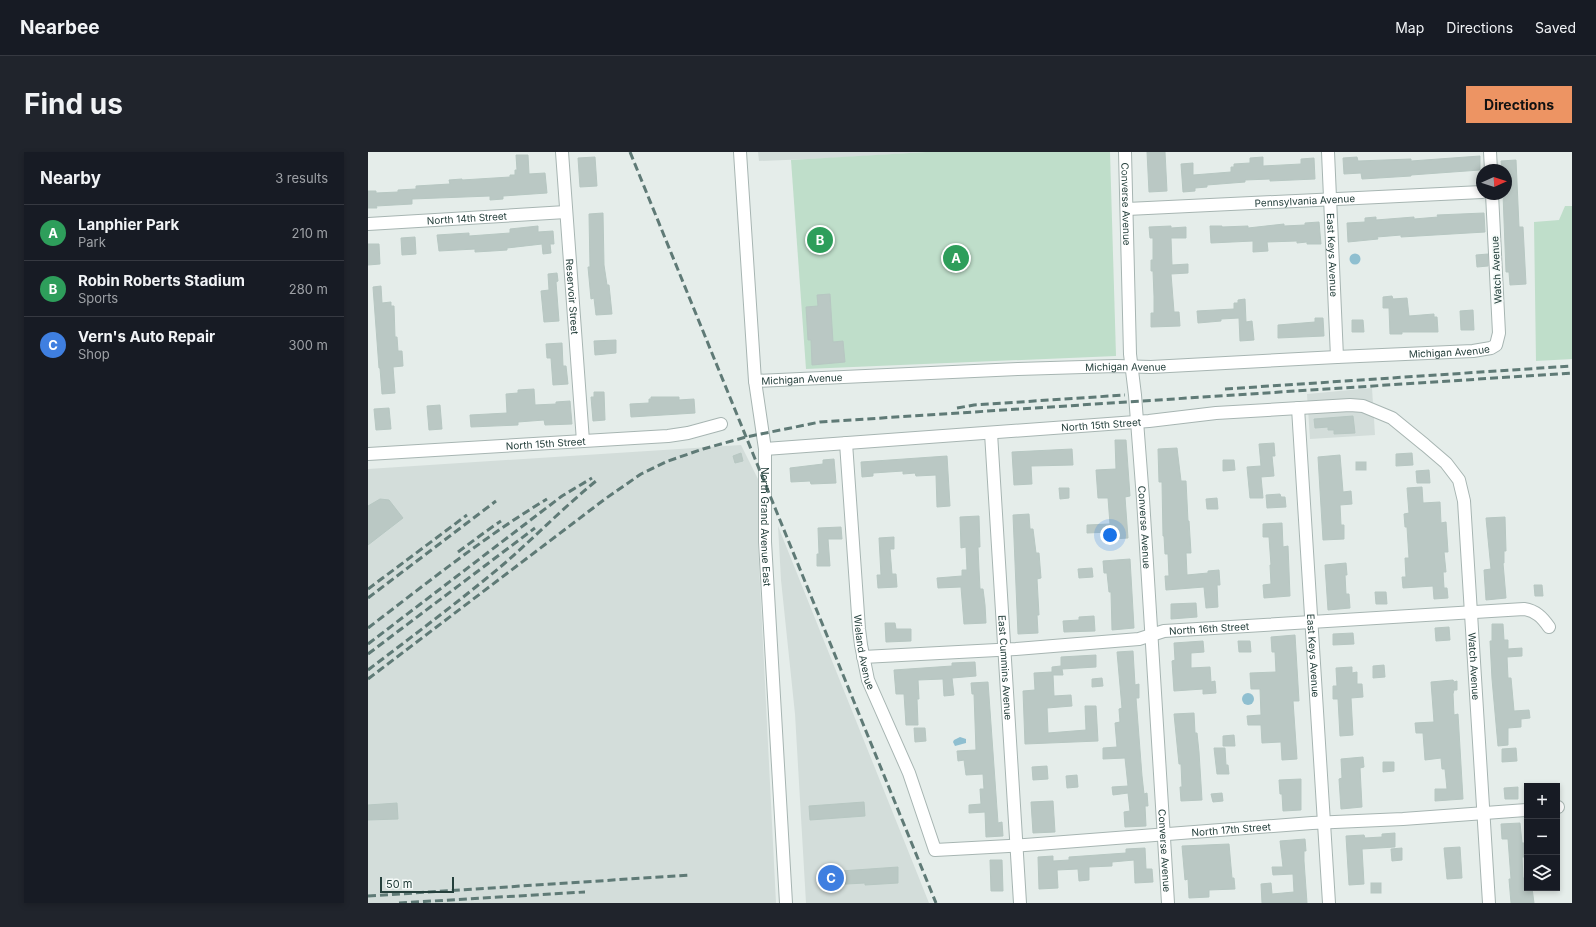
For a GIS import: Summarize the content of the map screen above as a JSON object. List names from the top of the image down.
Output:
{
  "streets": {
    "street": [
      "Pennsylvania Avenue",
      "Converse Avenue",
      "North 14th Street",
      "East Keys Avenue",
      "Watch Avenue",
      "Reservoir Street",
      "Michigan Avenue",
      "North 15th Street",
      "North Grand Avenue East",
      "North 16th Street",
      "Wieland Avenue",
      "East Cummins Avenue",
      "North 17th Street"
    ]
  },
  "crossings": [
    ["Pennsylvania Avenue", "Converse Avenue"],
    ["Pennsylvania Avenue", "East Keys Avenue"],
    ["Converse Avenue", "Michigan Avenue"],
    ["Converse Avenue", "North 15th Street"],
    ["Converse Avenue", "North 16th Street"],
    ["Converse Avenue", "North 17th Street"],
    ["North 14th Street", "Reservoir Street"],
    ["East Keys Avenue", "Michigan Avenue"],
    ["East Keys Avenue", "North 15th Street"],
    ["East Keys Avenue", "North 16th Street"],
    ["East Keys Avenue", "North 17th Street"],
    ["Watch Avenue", "Michigan Avenue"],
    ["Watch Avenue", "North 15th Street"],
    ["Watch Avenue", "North 16th Street"],
    ["Watch Avenue", "North 17th Street"],
    ["Reservoir Street", "North 15th Street"],
    ["Michigan Avenue", "North Grand Avenue East"],
    ["North 15th Street", "North Grand Avenue East"],
    ["North 15th Street", "Wieland Avenue"],
    ["North 15th Street", "East Cummins Avenue"],
    ["North 16th Street", "Wieland Avenue"],
    ["North 16th Street", "East Cummins Avenue"],
    ["Wieland Avenue", "North 17th Street"],
    ["East Cummins Avenue", "North 17th Street"]
  ],
  "scale_bar": "50 m",
  "north": "right",
  "page": {
    "header": "Nearbee",
    "nav": ["Map", "Directions", "Saved"],
    "buttons": "Directions",
    "title": "Find us",
    "heading": ["Nearby", "3 results"],
    "list": [
      {
        "mark": "A",
        "name": "Lanphier Park",
        "note": "Park",
        "value": "210 m"
      },
      {
        "mark": "B",
        "name": "Robin Roberts Stadium",
        "note": "Sports",
        "value": "280 m"
      },
      {
        "mark": "C",
        "name": "Vern's Auto Repair",
        "note": "Shop",
        "value": "300 m"
      }
    ],
    "pins": ["B", "A", "C"],
    "map_buttons": ["+", "−"],
    "scale": "50 m"
  }
}
